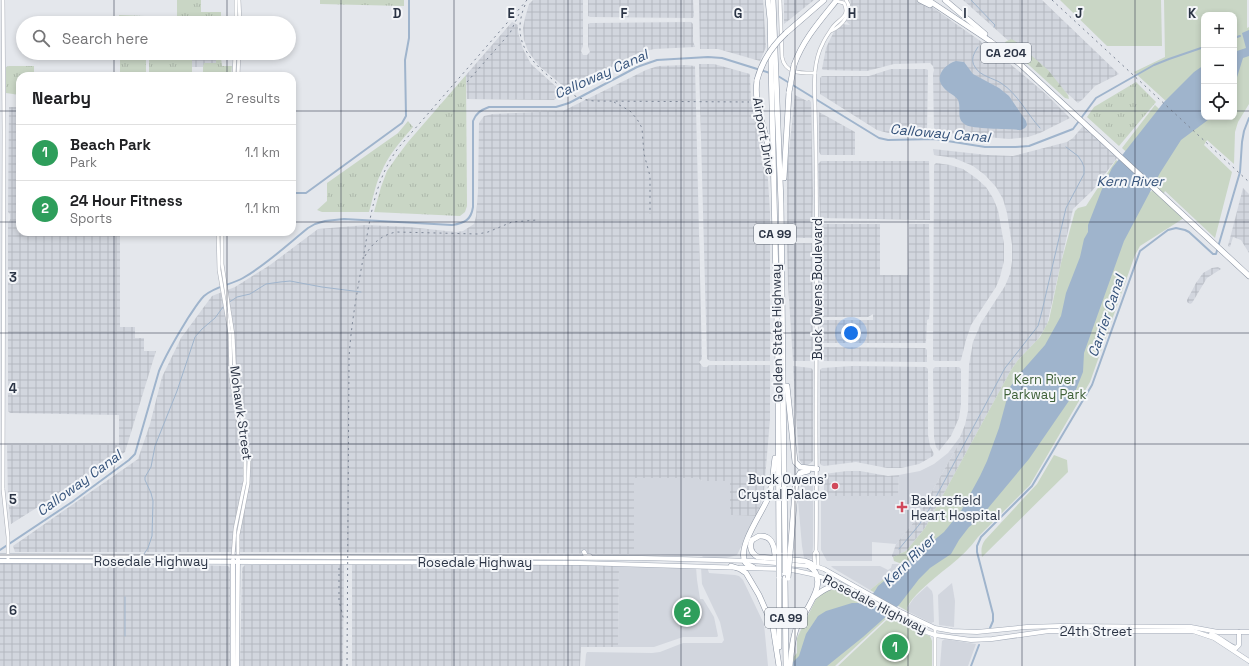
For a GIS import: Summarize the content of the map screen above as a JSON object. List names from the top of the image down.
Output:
{
  "streets": {
    "highway": [
      "CA 204",
      "Airport Drive",
      "CA 99",
      "Golden State Highway"
    ],
    "main road": [
      "Buck Owens Boulevard",
      "Mohawk Street",
      "Rosedale Highway",
      "24th Street"
    ]
  },
  "crossings": [
    ["Airport Drive", "Buck Owens Boulevard"],
    ["Airport Drive", "Golden State Highway"],
    ["Buck Owens Boulevard", "Rosedale Highway"],
    ["Mohawk Street", "Rosedale Highway"],
    ["Rosedale Highway", "24th Street"]
  ],
  "water": ["Calloway Canal", "Kern River", "Carrier Canal"],
  "parks": ["Kern River Parkway Park"],
  "places": {
    "other": ["Buck Owens' Crystal Palace"],
    "health": ["Bakersfield Heart Hospital"]
  },
  "page": {
    "map_buttons": ["+", "−"],
    "search": "Search here",
    "heading": ["Nearby", "2 results"],
    "list": [
      {
        "mark": "1",
        "name": "Beach Park",
        "note": "Park",
        "value": "1.1 km"
      },
      {
        "mark": "2",
        "name": "24 Hour Fitness",
        "note": "Sports",
        "value": "1.1 km"
      }
    ],
    "pins": ["2", "1"]
  },
  "grid": {
    "columns": [
      "D",
      "E",
      "F",
      "G",
      "H",
      "I",
      "J",
      "K"
    ],
    "rows": [
      "3",
      "4",
      "5",
      "6"
    ]
  }
}
